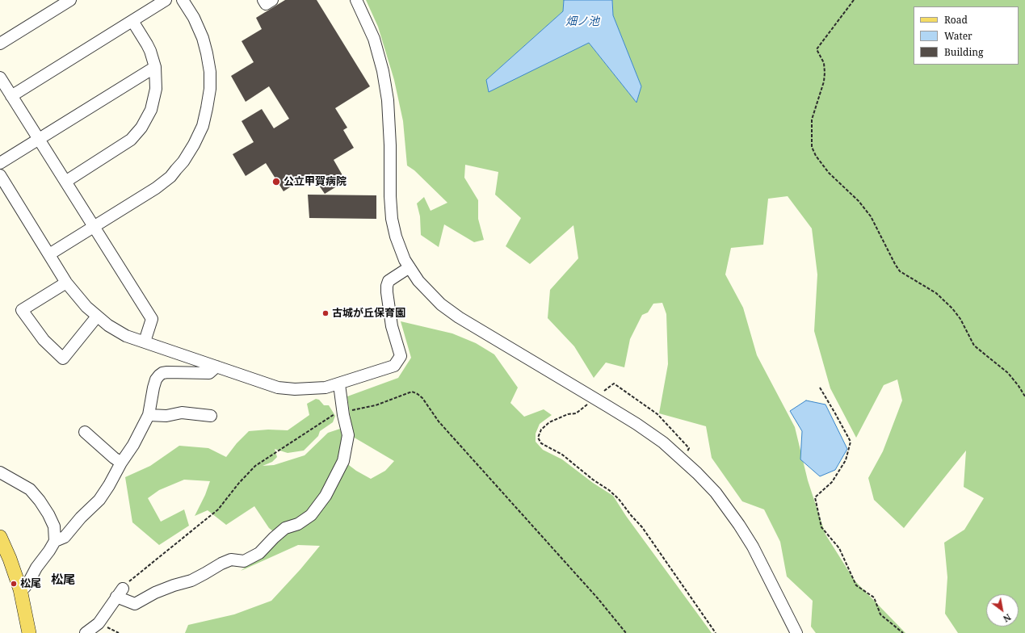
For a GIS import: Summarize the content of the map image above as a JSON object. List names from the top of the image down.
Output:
{
  "districts": ["松尾"],
  "water": ["畑ノ池"],
  "places": ["公立甲賀病院", "古城が丘保育園", "松尾"],
  "legend": ["Road", "Water", "Building"],
  "north": "bottom right"
}
